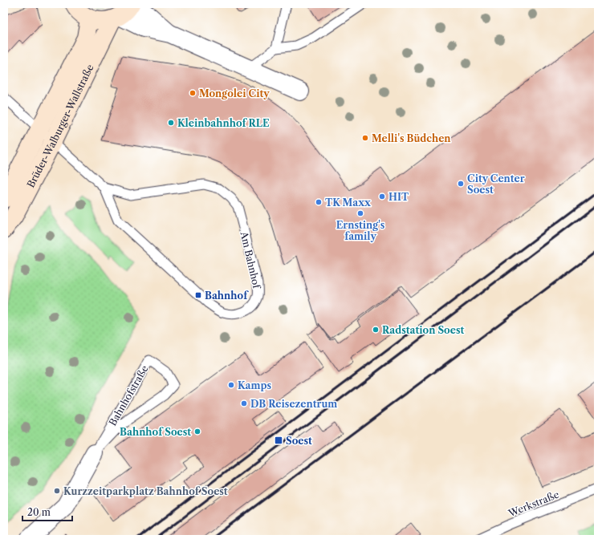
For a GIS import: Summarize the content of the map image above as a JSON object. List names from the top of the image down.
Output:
{
  "streets": {
    "street": ["Brüder-Walburger-Wallstraße", "Bahnhofstraße"],
    "lane": ["Am Bahnhof", "Werkstraße"]
  },
  "crossings": [
    ["Brüder-Walburger-Wallstraße", "Am Bahnhof"]
  ],
  "places": {
    "other": [
      "Mongolei City",
      "Kleinbahnhof RLE",
      "Melli's Büdchen",
      "City Center Soest",
      "HIT",
      "TK Maxx",
      "Ernsting's family",
      "Radstation Soest",
      "Kamps",
      "DB Reisezentrum",
      "Bahnhof Soest",
      "Kurzzeitparkplatz Bahnhof Soest"
    ],
    "transit": ["Bahnhof", "Soest"]
  },
  "scale_bar": "20 m"
}
